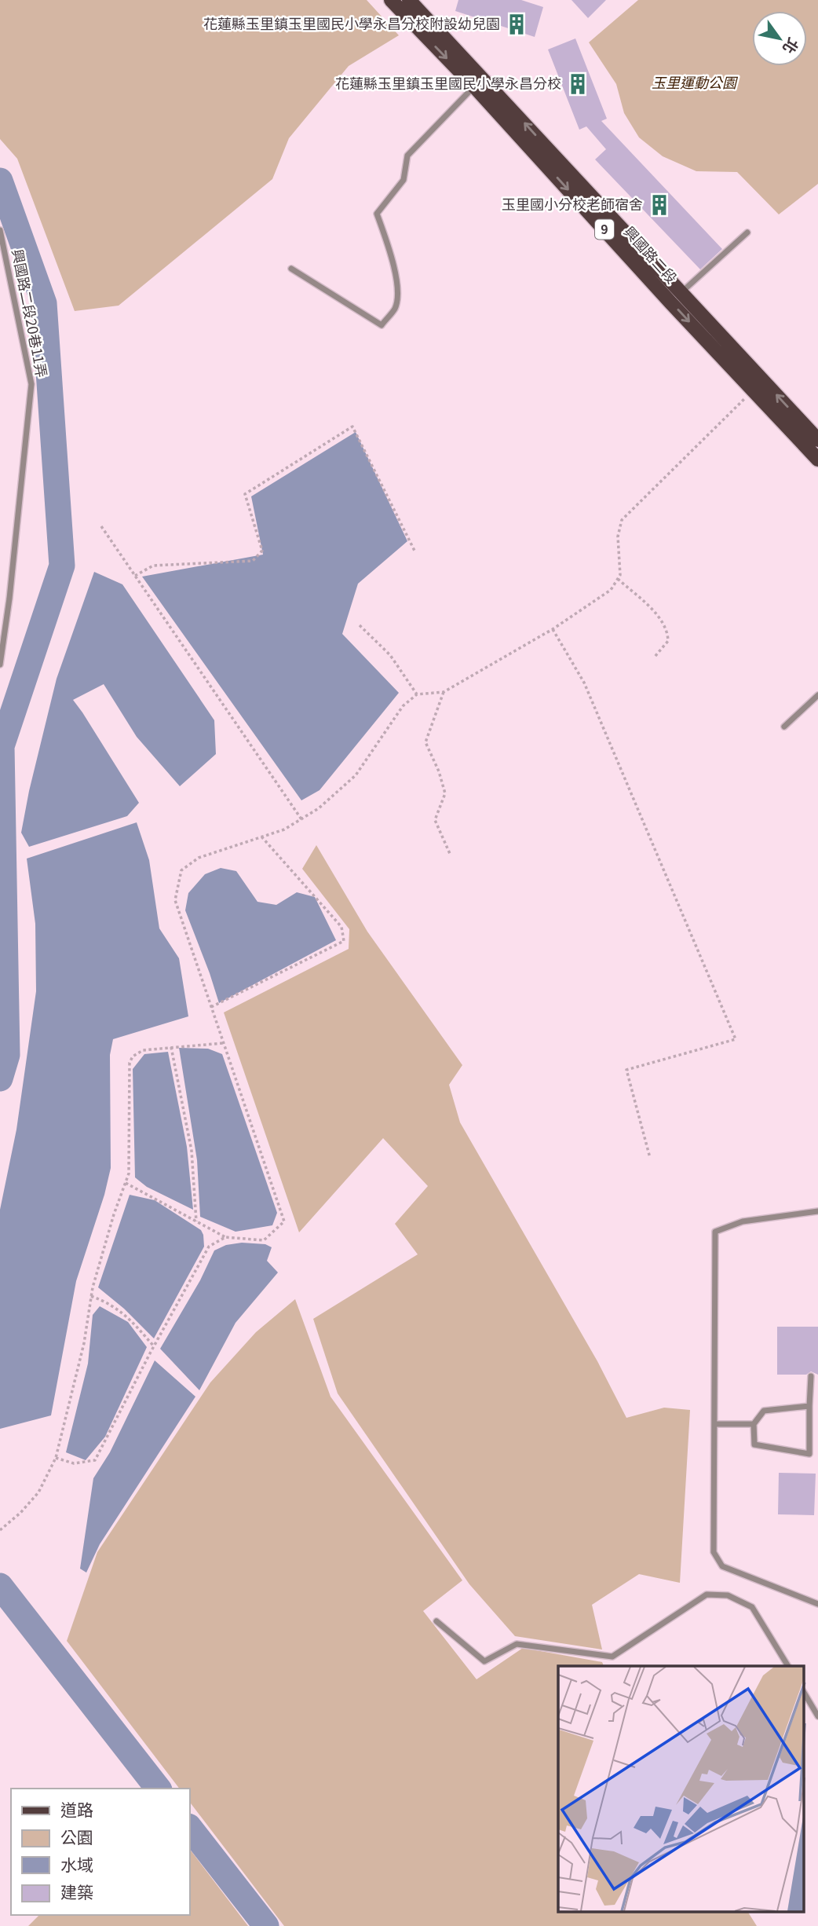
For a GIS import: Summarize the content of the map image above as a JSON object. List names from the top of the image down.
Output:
{
  "streets": {
    "main road": ["9", "興國路二段"],
    "lane": ["興國路二段20巷11弄"]
  },
  "parks": ["玉里運動公園"],
  "places": {
    "building": ["花蓮縣玉里鎮玉里國民小學永昌分校附設幼兒園", "花蓮縣玉里鎮玉里國民小學永昌分校", "玉里國小分校老師宿舍"]
  },
  "legend": [
    "道路",
    "公園",
    "水域",
    "建築"
  ],
  "north": "bottom right"
}
